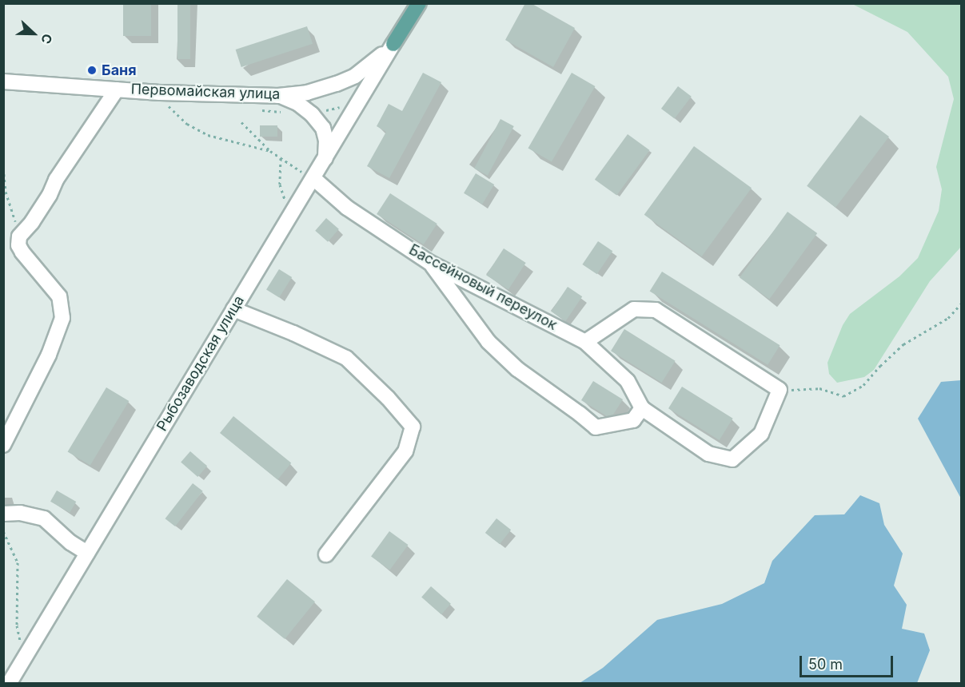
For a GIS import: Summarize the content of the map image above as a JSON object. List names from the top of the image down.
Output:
{
  "streets": {
    "street": ["Первомайская улица", "Бассейновый переулок", "Рыбозаводская улица"]
  },
  "crossings": [
    ["Первомайская улица", "Рыбозаводская улица"],
    ["Бассейновый переулок", "Рыбозаводская улица"]
  ],
  "places": ["Баня"],
  "scale_bar": "50 m",
  "north": "right"
}
